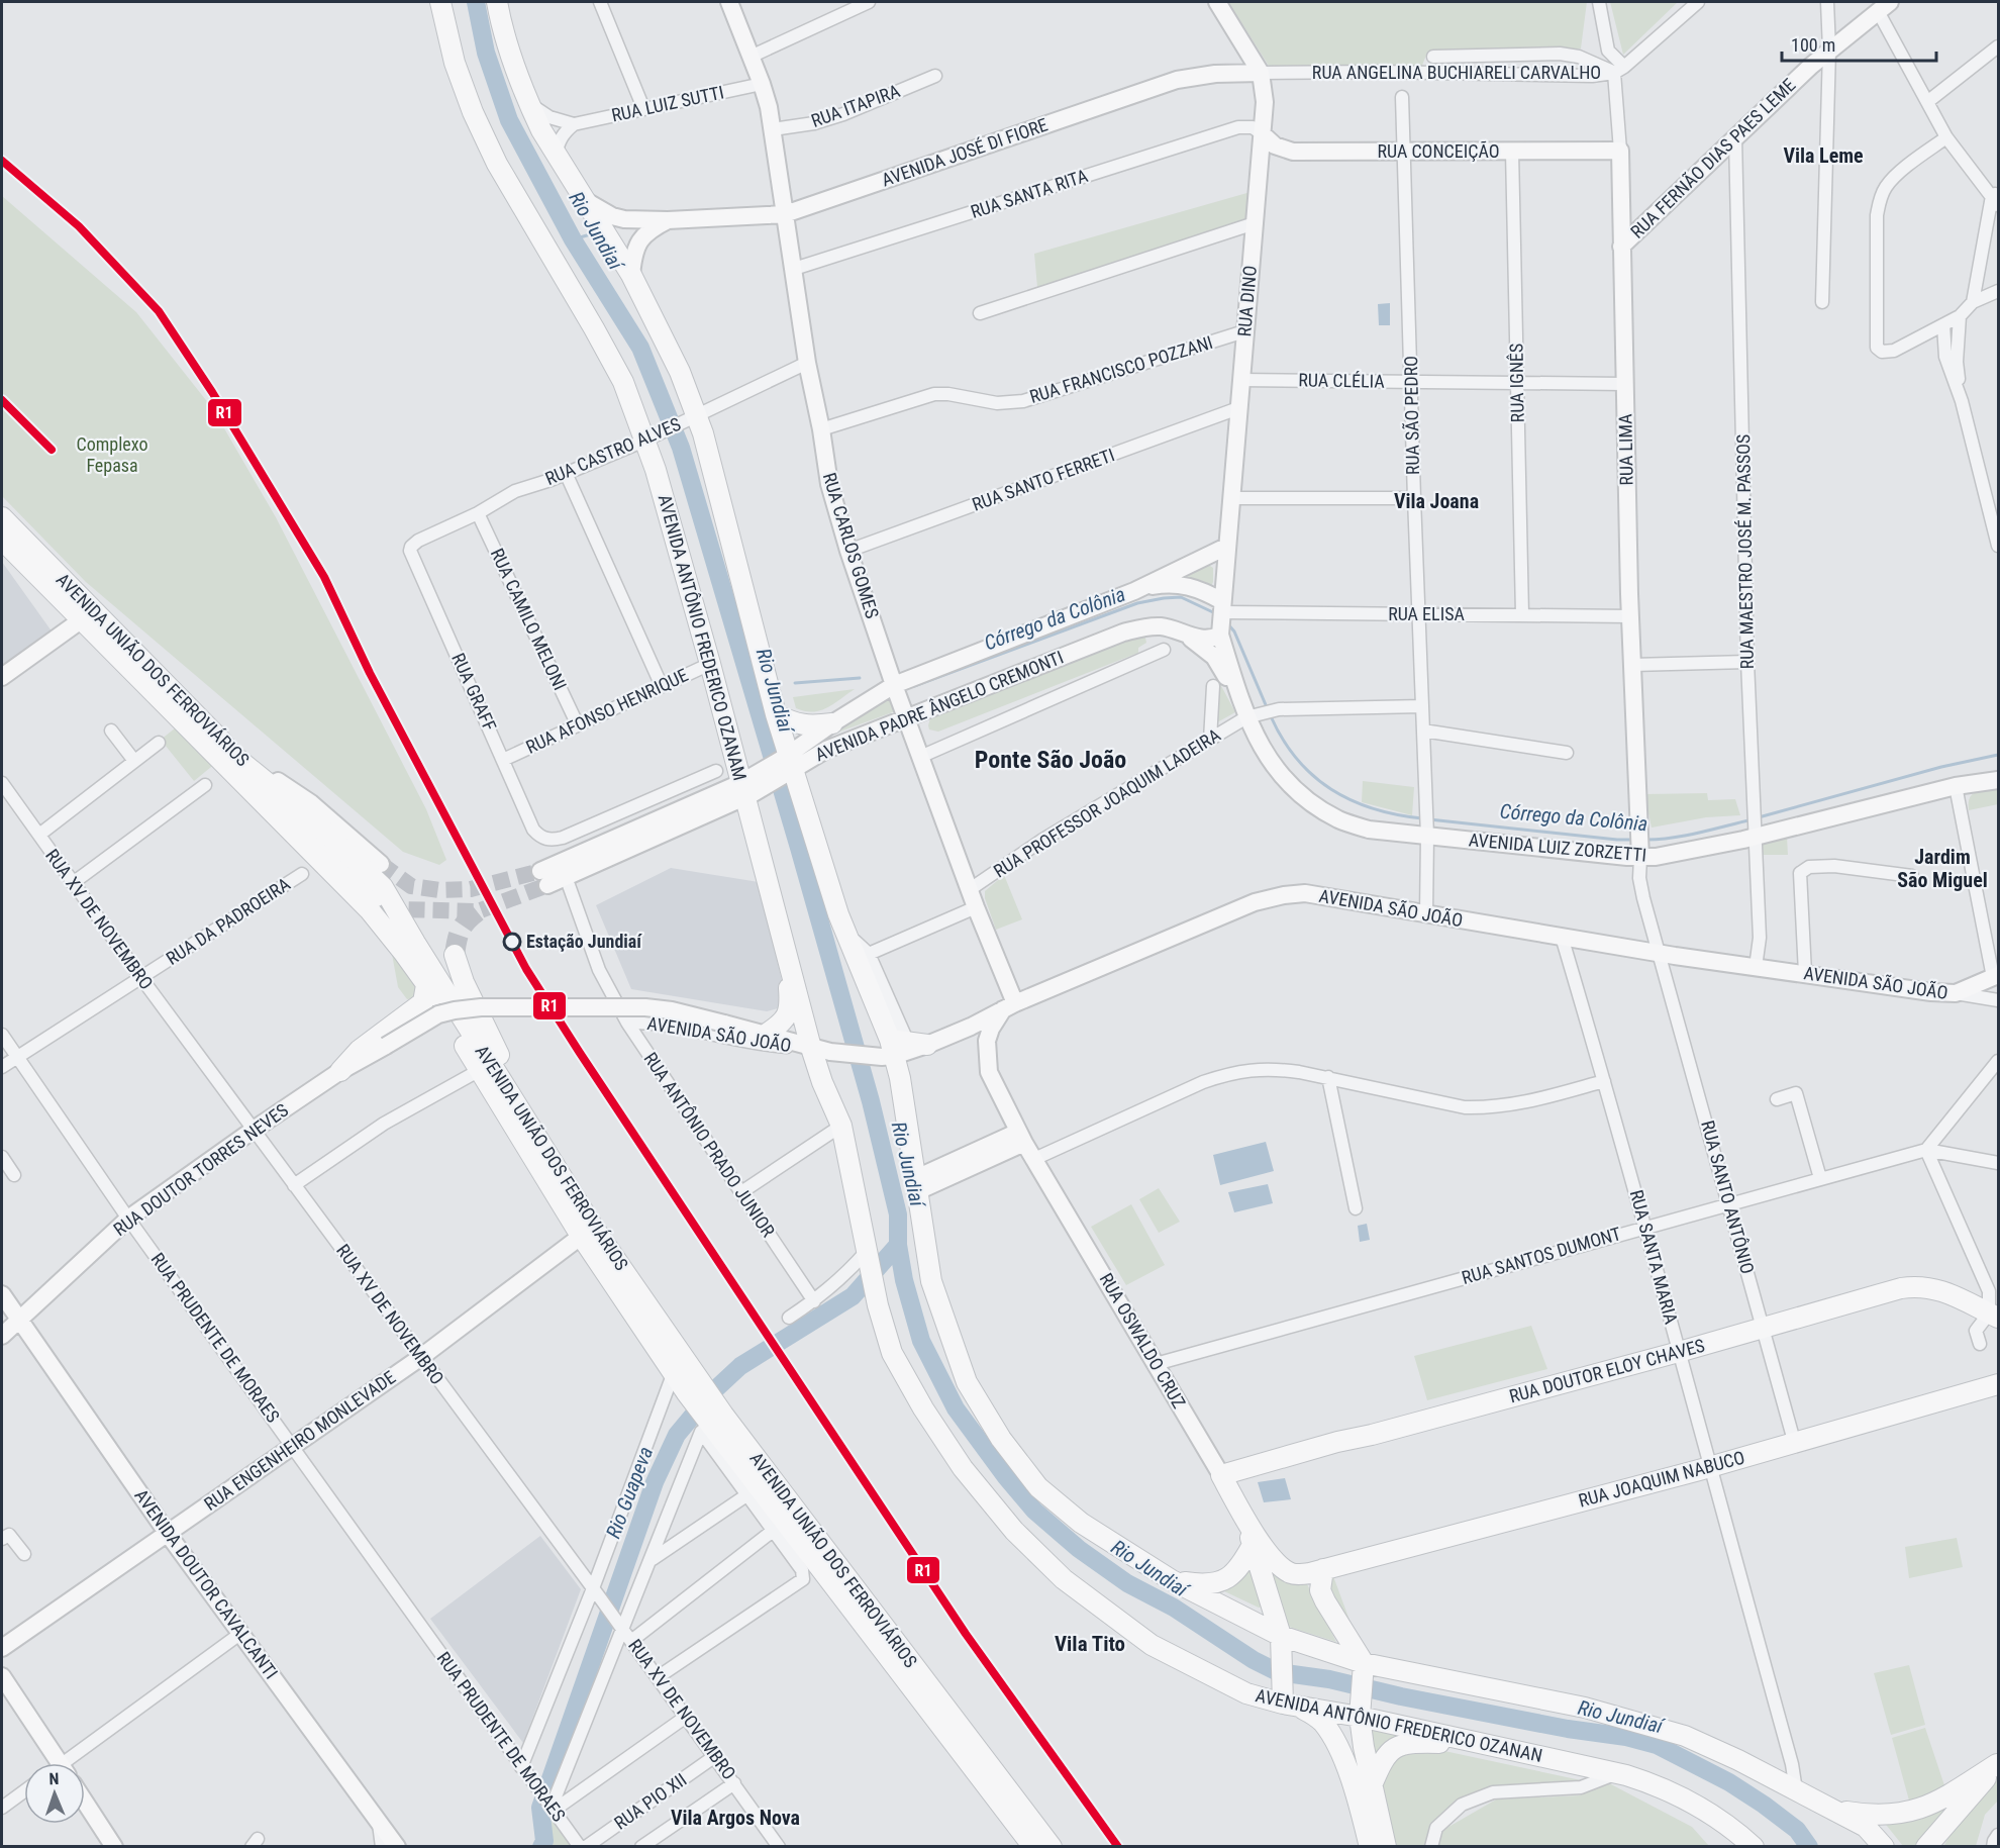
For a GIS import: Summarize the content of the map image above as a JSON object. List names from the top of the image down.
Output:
{
  "streets": {
    "main road": [
      "RUA CONCEIÇÃO",
      "AVENIDA JOSÉ DI FIORE",
      "RUA FERNÃO DIAS PAES LEME",
      "RUA DINO",
      "RUA LIMA",
      "RUA CARLOS GOMES",
      "AVENIDA ANTÔNIO FREDERICO OZANAM",
      "AVENIDA UNIÃO DOS FERROVIÁRIOS",
      "AVENIDA PADRE ÂNGELO CREMONTI",
      "AVENIDA LUIZ ZORZETTI",
      "AVENIDA SÃO JOÃO",
      "RUA DOUTOR TORRES NEVES",
      "RUA OSWALDO CRUZ",
      "RUA DOUTOR ELOY CHAVES",
      "RUA ENGENHEIRO MONLEVADE",
      "RUA JOAQUIM NABUCO",
      "AVENIDA DOUTOR CAVALCANTI",
      "AVENIDA ANTÔNIO FREDERICO OZANAN"
    ],
    "street": [
      "RUA ANGELINA BUCHIARELI CARVALHO",
      "RUA LUIZ SUTTI",
      "RUA ITAPIRA",
      "RUA SANTA RITA",
      "RUA FRANCISCO POZZANI",
      "RUA CLÉLIA",
      "RUA IGNÊS",
      "RUA SÃO PEDRO",
      "RUA CASTRO ALVES",
      "RUA SANTO FERRETI",
      "RUA MAESTRO JOSÉ M. PASSOS",
      "RUA ELISA",
      "RUA CAMILO MELONI",
      "RUA GRAFF",
      "RUA AFONSO HENRIQUE",
      "RUA PROFESSOR JOAQUIM LADEIRA",
      "RUA XV DE NOVEMBRO",
      "RUA DA PADROEIRA",
      "RUA ANTÔNIO PRADO JUNIOR",
      "RUA SANTO ANTÔNIO",
      "RUA SANTOS DUMONT",
      "RUA SANTA MARIA",
      "RUA PRUDENTE DE MORAES",
      "RUA PIO XII"
    ]
  },
  "crossings": [
    ["RUA ANGELINA BUCHIARELI CARVALHO", "AVENIDA JOSÉ DI FIORE"],
    ["RUA ANGELINA BUCHIARELI CARVALHO", "RUA DINO"],
    ["RUA ANGELINA BUCHIARELI CARVALHO", "RUA LIMA"],
    ["RUA LUIZ SUTTI", "RUA CARLOS GOMES"],
    ["RUA ITAPIRA", "RUA CARLOS GOMES"],
    ["RUA CONCEIÇÃO", "RUA SANTA RITA"],
    ["RUA CONCEIÇÃO", "RUA DINO"],
    ["RUA CONCEIÇÃO", "RUA IGNÊS"],
    ["RUA CONCEIÇÃO", "RUA SÃO PEDRO"],
    ["RUA CONCEIÇÃO", "RUA LIMA"],
    ["AVENIDA JOSÉ DI FIORE", "RUA DINO"],
    ["AVENIDA JOSÉ DI FIORE", "RUA CARLOS GOMES"],
    ["RUA FERNÃO DIAS PAES LEME", "RUA LIMA"],
    ["RUA FERNÃO DIAS PAES LEME", "RUA MAESTRO JOSÉ M. PASSOS"],
    ["RUA SANTA RITA", "RUA DINO"],
    ["RUA SANTA RITA", "RUA CARLOS GOMES"],
    ["RUA DINO", "RUA FRANCISCO POZZANI"],
    ["RUA DINO", "RUA CLÉLIA"],
    ["RUA DINO", "RUA SANTO FERRETI"],
    ["RUA DINO", "RUA ELISA"],
    ["RUA DINO", "AVENIDA PADRE ÂNGELO CREMONTI"],
    ["RUA DINO", "AVENIDA LUIZ ZORZETTI"],
    ["RUA FRANCISCO POZZANI", "RUA CARLOS GOMES"],
    ["RUA CLÉLIA", "RUA IGNÊS"],
    ["RUA CLÉLIA", "RUA SÃO PEDRO"],
    ["RUA CLÉLIA", "RUA LIMA"],
    ["RUA IGNÊS", "RUA ELISA"],
    ["RUA SÃO PEDRO", "RUA ELISA"],
    ["RUA SÃO PEDRO", "AVENIDA LUIZ ZORZETTI"],
    ["RUA SÃO PEDRO", "AVENIDA SÃO JOÃO"],
    ["RUA LIMA", "RUA ELISA"],
    ["RUA LIMA", "AVENIDA LUIZ ZORZETTI"],
    ["RUA CASTRO ALVES", "RUA CARLOS GOMES"],
    ["RUA CASTRO ALVES", "RUA CAMILO MELONI"],
    ["RUA CASTRO ALVES", "AVENIDA ANTÔNIO FREDERICO OZANAM"],
    ["RUA CASTRO ALVES", "RUA GRAFF"],
    ["RUA SANTO FERRETI", "RUA CARLOS GOMES"],
    ["RUA CARLOS GOMES", "AVENIDA PADRE ÂNGELO CREMONTI"],
    ["RUA CARLOS GOMES", "RUA PROFESSOR JOAQUIM LADEIRA"],
    ["RUA CARLOS GOMES", "AVENIDA SÃO JOÃO"],
    ["RUA CARLOS GOMES", "RUA OSWALDO CRUZ"],
    ["RUA MAESTRO JOSÉ M. PASSOS", "AVENIDA LUIZ ZORZETTI"],
    ["RUA MAESTRO JOSÉ M. PASSOS", "AVENIDA SÃO JOÃO"],
    ["RUA ELISA", "AVENIDA PADRE ÂNGELO CREMONTI"],
    ["RUA ELISA", "AVENIDA LUIZ ZORZETTI"],
    ["RUA CAMILO MELONI", "RUA AFONSO HENRIQUE"],
    ["AVENIDA ANTÔNIO FREDERICO OZANAM", "AVENIDA PADRE ÂNGELO CREMONTI"],
    ["AVENIDA ANTÔNIO FREDERICO OZANAM", "RUA AFONSO HENRIQUE"],
    ["AVENIDA ANTÔNIO FREDERICO OZANAM", "AVENIDA SÃO JOÃO"],
    ["AVENIDA ANTÔNIO FREDERICO OZANAM", "AVENIDA ANTÔNIO FREDERICO OZANAN"],
    ["AVENIDA UNIÃO DOS FERROVIÁRIOS", "RUA ENGENHEIRO MONLEVADE"],
    ["RUA GRAFF", "RUA AFONSO HENRIQUE"],
    ["AVENIDA PADRE ÂNGELO CREMONTI", "AVENIDA LUIZ ZORZETTI"],
    ["RUA PROFESSOR JOAQUIM LADEIRA", "AVENIDA LUIZ ZORZETTI"],
    ["AVENIDA SÃO JOÃO", "RUA ANTÔNIO PRADO JUNIOR"],
    ["AVENIDA SÃO JOÃO", "RUA DOUTOR TORRES NEVES"],
    ["AVENIDA SÃO JOÃO", "RUA SANTO ANTÔNIO"],
    ["AVENIDA SÃO JOÃO", "RUA SANTA MARIA"],
    ["AVENIDA SÃO JOÃO", "RUA OSWALDO CRUZ"],
    ["RUA XV DE NOVEMBRO", "RUA DA PADROEIRA"],
    ["RUA XV DE NOVEMBRO", "RUA DOUTOR TORRES NEVES"],
    ["RUA XV DE NOVEMBRO", "RUA ENGENHEIRO MONLEVADE"],
    ["RUA XV DE NOVEMBRO", "RUA PIO XII"],
    ["RUA DA PADROEIRA", "RUA PRUDENTE DE MORAES"],
    ["RUA DOUTOR TORRES NEVES", "RUA PRUDENTE DE MORAES"],
    ["RUA DOUTOR TORRES NEVES", "AVENIDA DOUTOR CAVALCANTI"],
    ["RUA SANTO ANTÔNIO", "RUA SANTOS DUMONT"],
    ["RUA SANTO ANTÔNIO", "RUA DOUTOR ELOY CHAVES"],
    ["RUA SANTO ANTÔNIO", "RUA JOAQUIM NABUCO"],
    ["RUA SANTOS DUMONT", "RUA SANTA MARIA"],
    ["RUA SANTOS DUMONT", "RUA OSWALDO CRUZ"],
    ["RUA SANTA MARIA", "RUA DOUTOR ELOY CHAVES"],
    ["RUA SANTA MARIA", "RUA JOAQUIM NABUCO"],
    ["RUA PRUDENTE DE MORAES", "RUA ENGENHEIRO MONLEVADE"],
    ["RUA OSWALDO CRUZ", "RUA DOUTOR ELOY CHAVES"],
    ["RUA OSWALDO CRUZ", "RUA JOAQUIM NABUCO"],
    ["RUA ENGENHEIRO MONLEVADE", "AVENIDA DOUTOR CAVALCANTI"]
  ],
  "districts": [
    "Vila Leme",
    "Vila Joana",
    "Ponte São João",
    "Jardim São Miguel",
    "Vila Tito",
    "Vila Argos Nova"
  ],
  "water": ["Rio Jundiaí", "Córrego da Colônia", "Rio Guapeva"],
  "parks": ["Complexo Fepasa"],
  "places": ["Estação Jundiaí"],
  "lines": ["transit line R1"],
  "scale_bar": "100 m",
  "north": "top"
}
